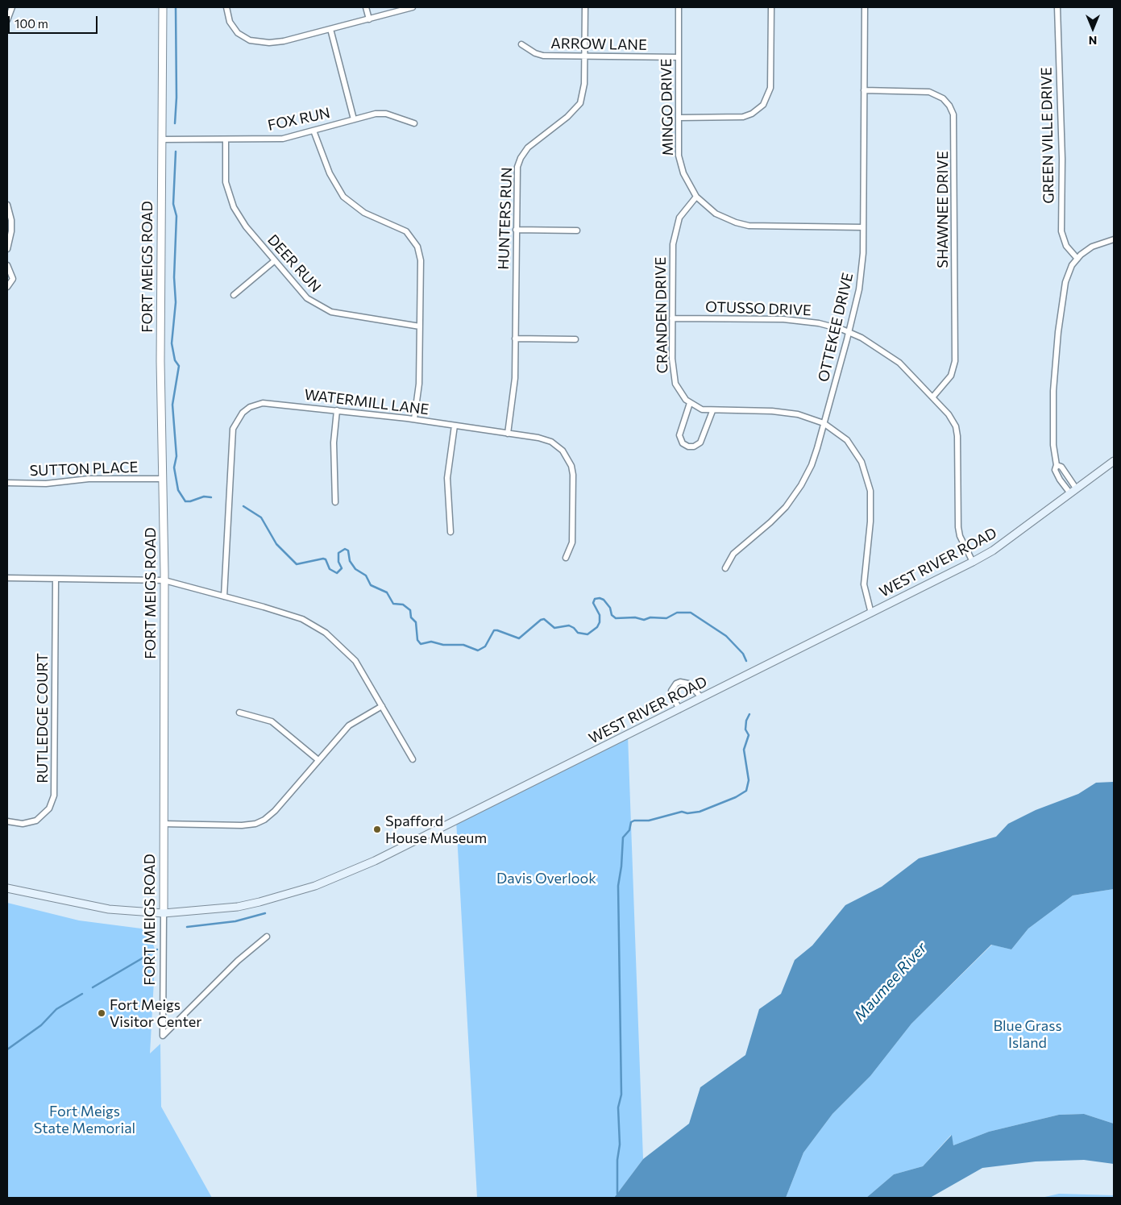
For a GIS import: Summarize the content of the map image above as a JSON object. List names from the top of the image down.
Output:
{
  "streets": {
    "main road": ["WEST RIVER ROAD"],
    "street": [
      "ARROW LANE",
      "MINGO DRIVE",
      "FOX RUN",
      "GREEN VILLE DRIVE",
      "SHAWNEE DRIVE",
      "HUNTERS RUN",
      "DEER RUN",
      "FORT MEIGS ROAD",
      "OTUSSO DRIVE",
      "CRANDEN DRIVE",
      "OTTEKEE DRIVE",
      "WATERMILL LANE",
      "SUTTON PLACE",
      "RUTLEDGE COURT"
    ]
  },
  "crossings": [
    ["ARROW LANE", "MINGO DRIVE"],
    ["ARROW LANE", "HUNTERS RUN"],
    ["MINGO DRIVE", "CRANDEN DRIVE"],
    ["MINGO DRIVE", "OTTEKEE DRIVE"],
    ["FOX RUN", "DEER RUN"],
    ["FOX RUN", "FORT MEIGS ROAD"],
    ["SHAWNEE DRIVE", "OTUSSO DRIVE"],
    ["SHAWNEE DRIVE", "OTTEKEE DRIVE"],
    ["HUNTERS RUN", "WATERMILL LANE"],
    ["FORT MEIGS ROAD", "SUTTON PLACE"],
    ["FORT MEIGS ROAD", "WEST RIVER ROAD"],
    ["OTUSSO DRIVE", "CRANDEN DRIVE"],
    ["OTUSSO DRIVE", "OTTEKEE DRIVE"],
    ["OTUSSO DRIVE", "WEST RIVER ROAD"],
    ["CRANDEN DRIVE", "OTTEKEE DRIVE"],
    ["CRANDEN DRIVE", "WEST RIVER ROAD"]
  ],
  "water": ["Maumee River"],
  "parks": ["Davis Overlook", "Blue Grass Island", "Fort Meigs State Memorial"],
  "places": ["Spafford House Museum", "Fort Meigs Visitor Center"],
  "scale_bar": "100 m",
  "north": "bottom"
}
